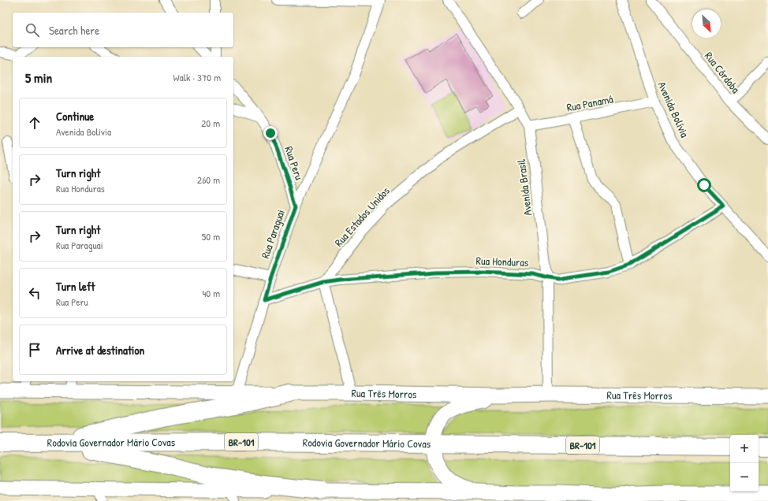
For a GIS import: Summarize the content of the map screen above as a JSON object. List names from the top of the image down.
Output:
{
  "streets": {
    "highway": ["BR-101", "Rodovia Governador Mário Covas"],
    "main road": ["Rua Três Morros"],
    "street": [
      "Rua Córdoba",
      "Rua Panamá",
      "Avenida Bolívia",
      "Rua Peru",
      "Avenida Brasil",
      "Rua Estados Unidos",
      "Rua Paraguai",
      "Rua Honduras"
    ]
  },
  "crossings": [
    ["Rua Panamá", "Avenida Bolívia"],
    ["Rua Panamá", "Avenida Brasil"],
    ["Avenida Bolívia", "Rua Honduras"],
    ["Rua Peru", "Rua Paraguai"],
    ["Avenida Brasil", "Rua Estados Unidos"],
    ["Avenida Brasil", "Rua Honduras"],
    ["Avenida Brasil", "Rua Três Morros"],
    ["Rua Estados Unidos", "Rua Honduras"],
    ["Rua Paraguai", "Rua Honduras"],
    ["Rua Paraguai", "Rua Três Morros"]
  ],
  "north": "bottom right",
  "page": {
    "search": "Search here",
    "heading": ["5 min", "Walk · 370 m"],
    "list": [
      ["Continue", "Avenida Bolívia", "20 m"],
      ["Turn right", "Rua Honduras", "260 m"],
      ["Turn right", "Rua Paraguai", "50 m"],
      ["Turn left", "Rua Peru", "40 m"],
      "Arrive at destination"
    ],
    "map_buttons": ["+", "−"]
  }
}
